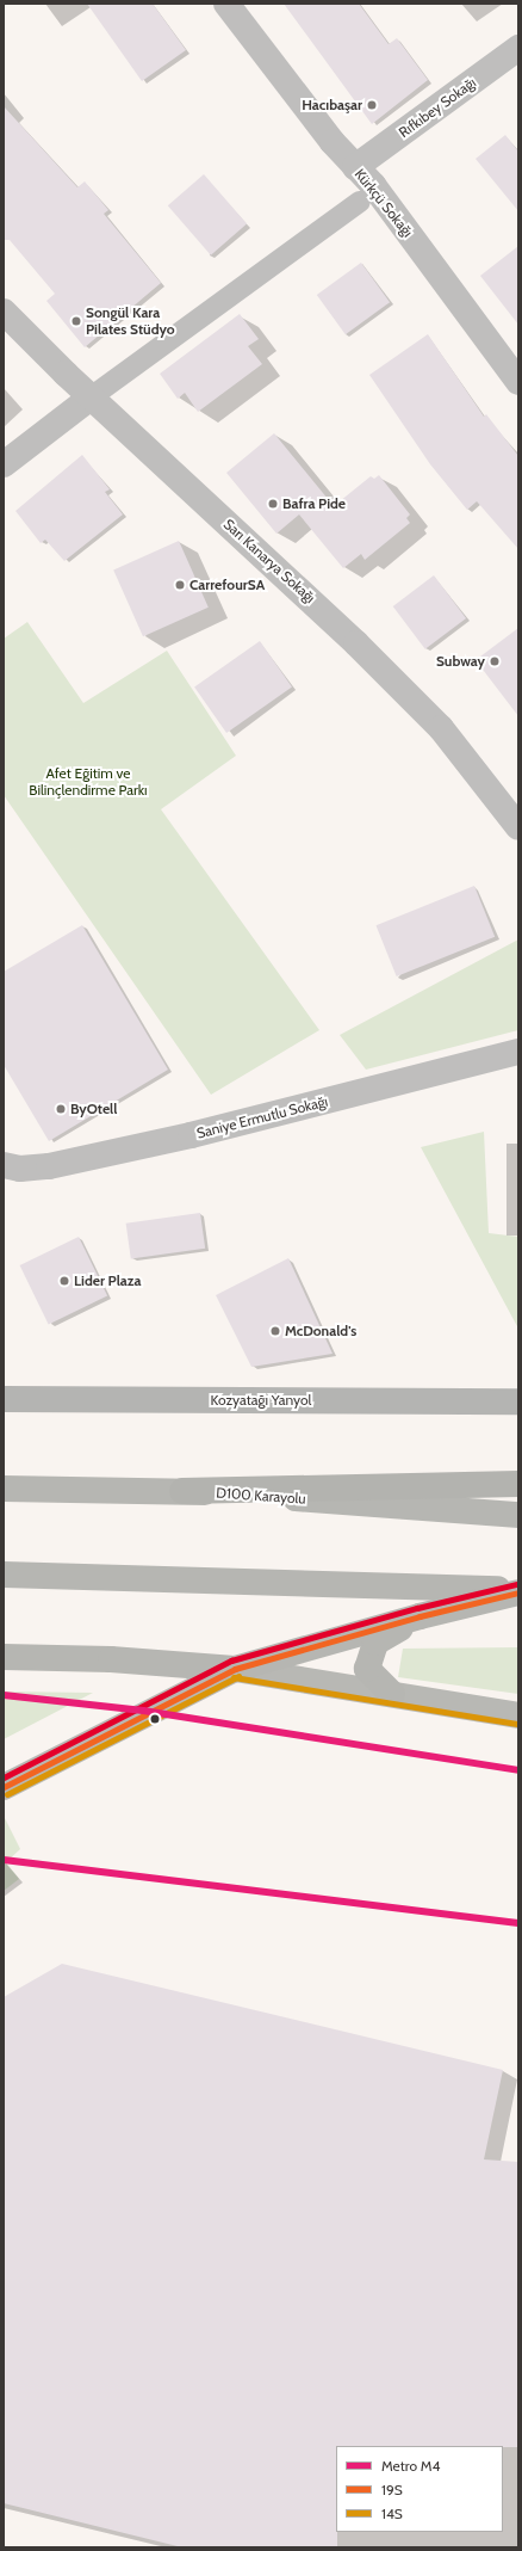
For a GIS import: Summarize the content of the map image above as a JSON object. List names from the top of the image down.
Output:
{
  "streets": {
    "highway": ["D100 Karayolu"],
    "main road": ["Kozyatağı Yanyol"],
    "street": [
      "Rıfkıbey Sokağı",
      "Kürkçü Sokağı",
      "Sarı Kanarya Sokağı",
      "Saniye Ermutlu Sokağı"
    ]
  },
  "crossings": [
    ["Rıfkıbey Sokağı", "Kürkçü Sokağı"]
  ],
  "parks": ["Afet Eğitim ve Bilinçlendirme Parkı"],
  "places": [
    "Hacıbaşar",
    "Songül Kara Pilates Stüdyo",
    "Bafra Pide",
    "CarrefourSA",
    "Subway",
    "ByOtell",
    "Lider Plaza",
    "McDonald's"
  ],
  "lines": ["transit line 19S", "transit line 14S", "metro line M4"],
  "legend": ["Metro M4", "19S", "14S"]
}
